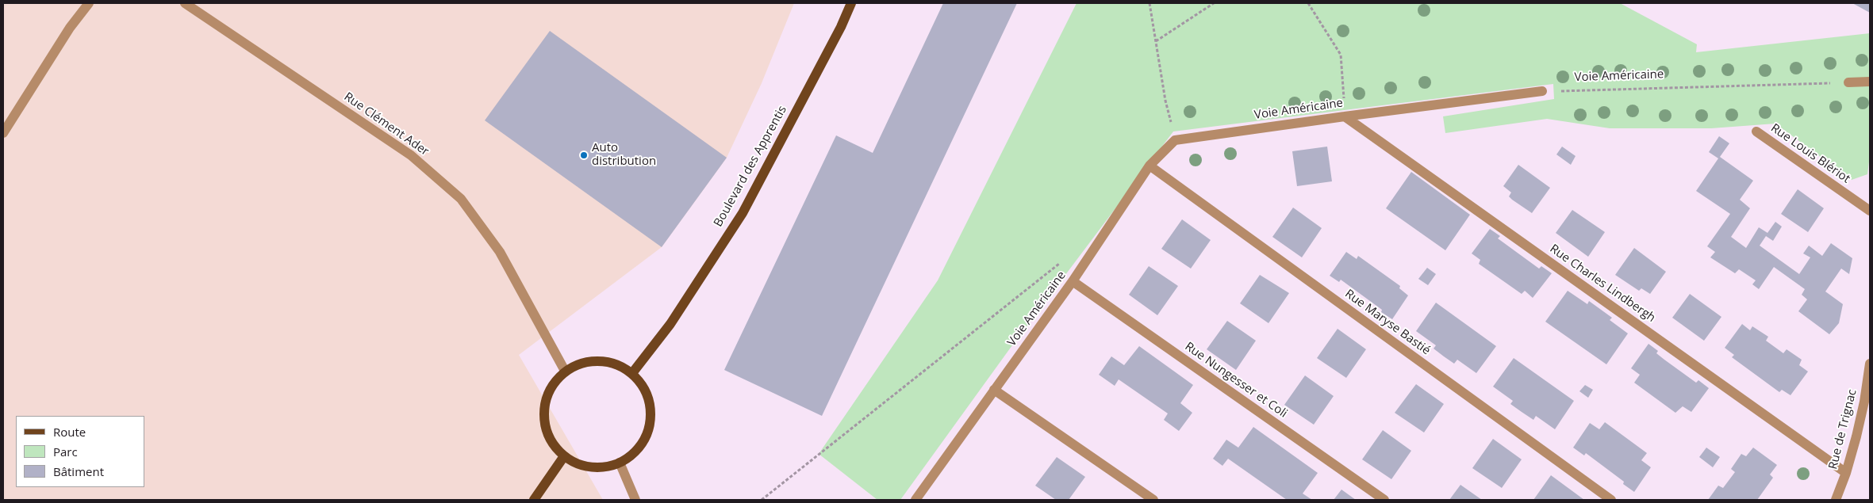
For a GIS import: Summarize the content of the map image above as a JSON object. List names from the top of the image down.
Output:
{
  "streets": {
    "main road": ["Boulevard des Apprentis"],
    "street": [
      "Voie Américaine",
      "Rue Clément Ader",
      "Rue Louis Blériot",
      "Rue Charles Lindbergh",
      "Rue Maryse Bastié",
      "Rue Nungesser et Coli",
      "Rue de Trignac"
    ]
  },
  "crossings": [
    ["Voie Américaine", "Rue Charles Lindbergh"],
    ["Voie Américaine", "Rue Maryse Bastié"],
    ["Voie Américaine", "Rue Nungesser et Coli"],
    ["Rue Clément Ader", "Boulevard des Apprentis"],
    ["Rue Charles Lindbergh", "Rue de Trignac"]
  ],
  "places": ["Auto distribution"],
  "legend": ["Route", "Parc", "Bâtiment"]
}
